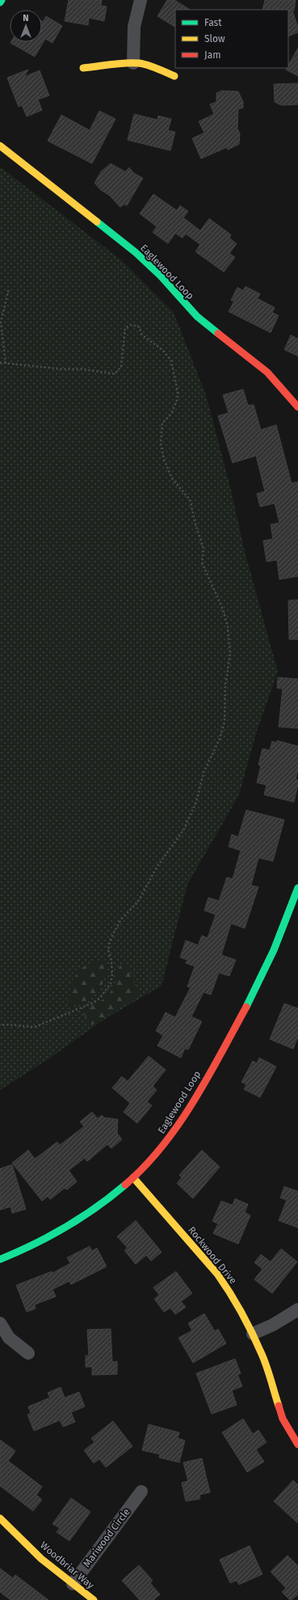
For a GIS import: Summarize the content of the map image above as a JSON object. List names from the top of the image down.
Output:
{
  "streets": {
    "street": [
      "Eaglewood Loop",
      "Rockwood Drive",
      "Mariwood Circle",
      "Woodbriar Way"
    ]
  },
  "crossings": [
    ["Eaglewood Loop", "Rockwood Drive"],
    ["Mariwood Circle", "Woodbriar Way"]
  ],
  "legend": ["Fast", "Slow", "Jam"],
  "north": "top"
}
